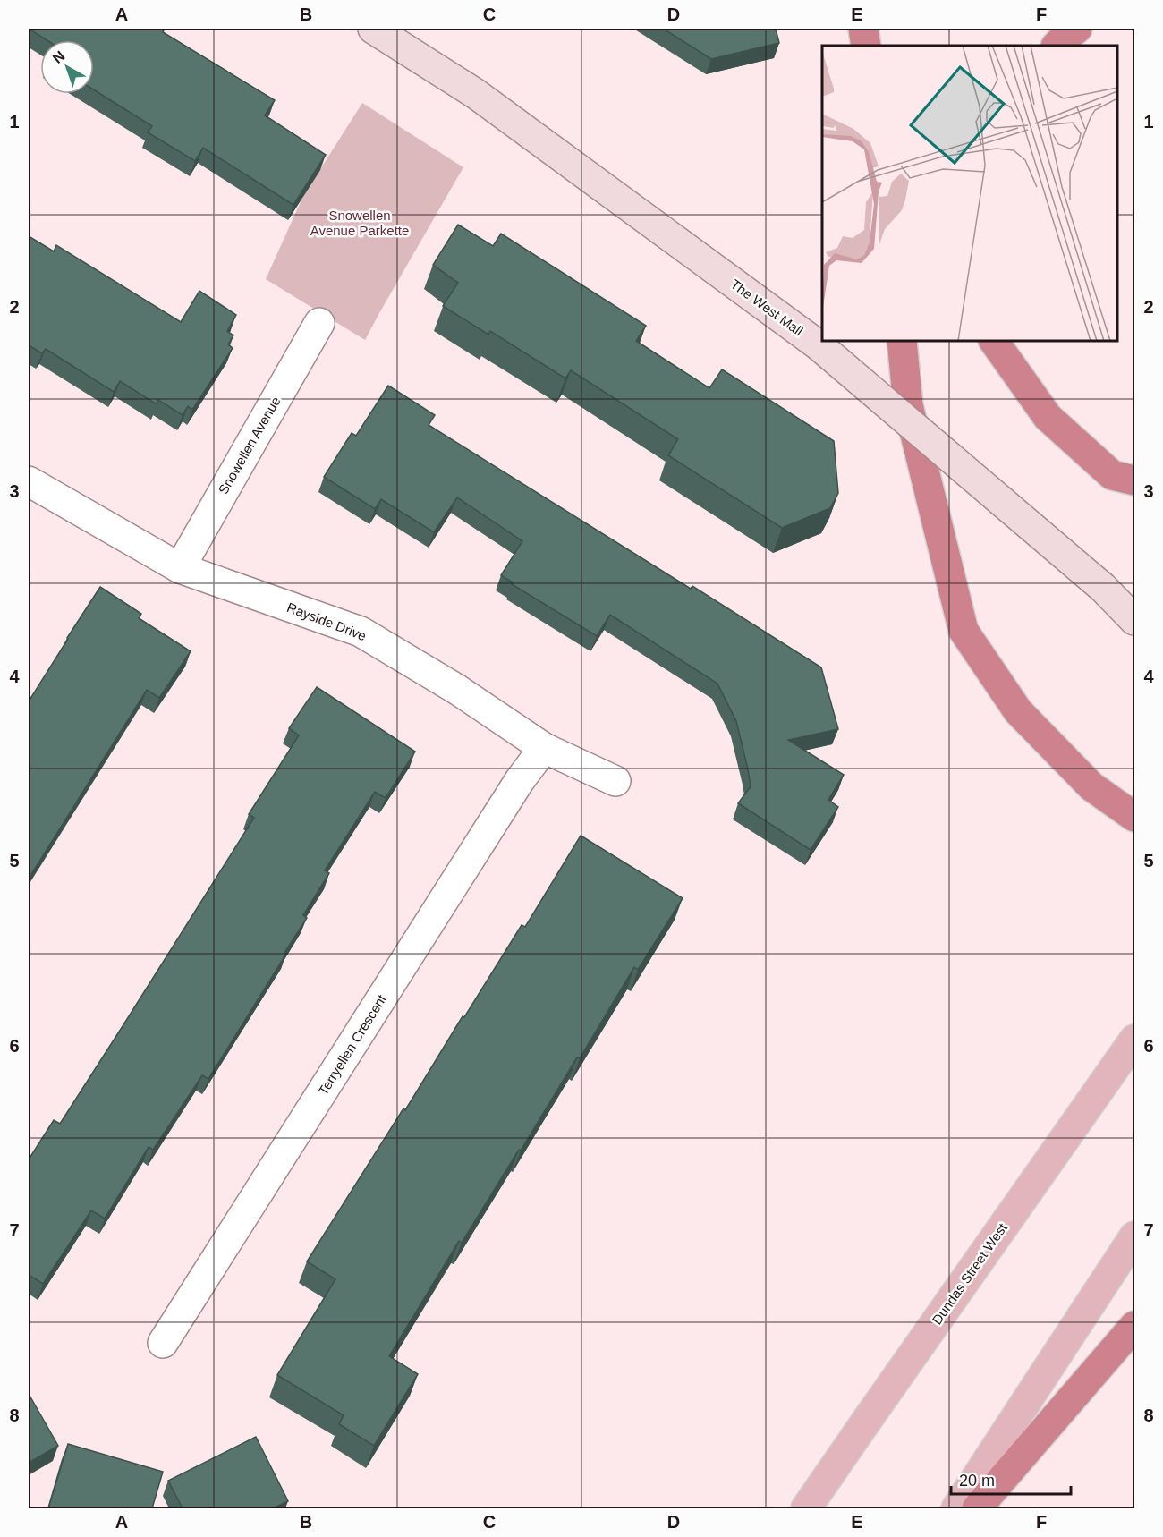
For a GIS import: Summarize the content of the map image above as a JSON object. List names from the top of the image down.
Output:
{
  "streets": {
    "main road": ["The West Mall", "Dundas Street West"],
    "street": ["Snowellen Avenue", "Rayside Drive", "Terryellen Crescent"]
  },
  "crossings": [
    ["Snowellen Avenue", "Rayside Drive"],
    ["Rayside Drive", "Terryellen Crescent"]
  ],
  "parks": ["Snowellen Avenue Parkette"],
  "scale_bar": "20 m",
  "north": "top left",
  "grid": {
    "columns": [
      "A",
      "B",
      "C",
      "D",
      "E",
      "F"
    ],
    "rows": [
      "1",
      "2",
      "3",
      "4",
      "5",
      "6",
      "7",
      "8"
    ]
  }
}
